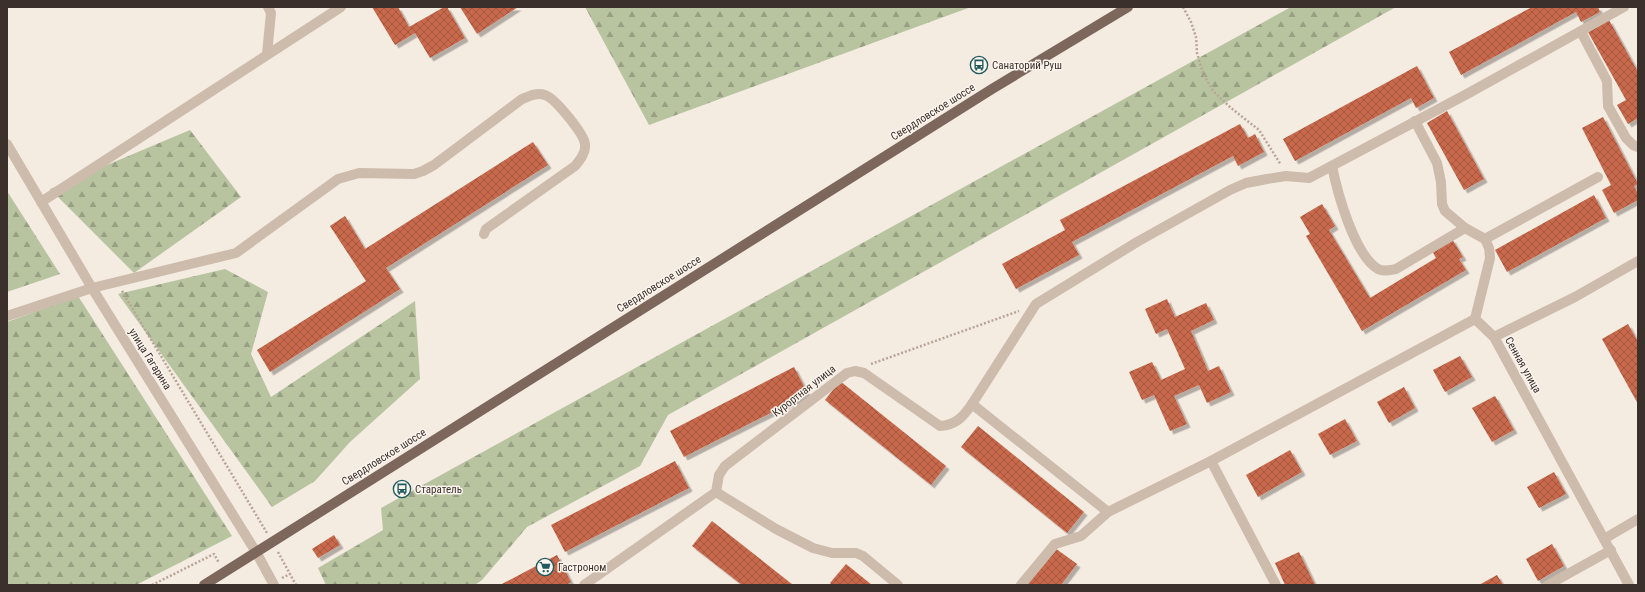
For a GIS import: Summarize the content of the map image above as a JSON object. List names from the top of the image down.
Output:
{
  "streets": {
    "main road": ["Свердловское шоссе"],
    "street": ["улица Гагарина", "Сенная улица", "Курортная улица"]
  },
  "crossings": [
    ["Свердловское шоссе", "улица Гагарина"]
  ],
  "places": {
    "bus stop": ["Санаторий Руш", "Старатель"],
    "supermarket": ["Гастроном"]
  }
}
